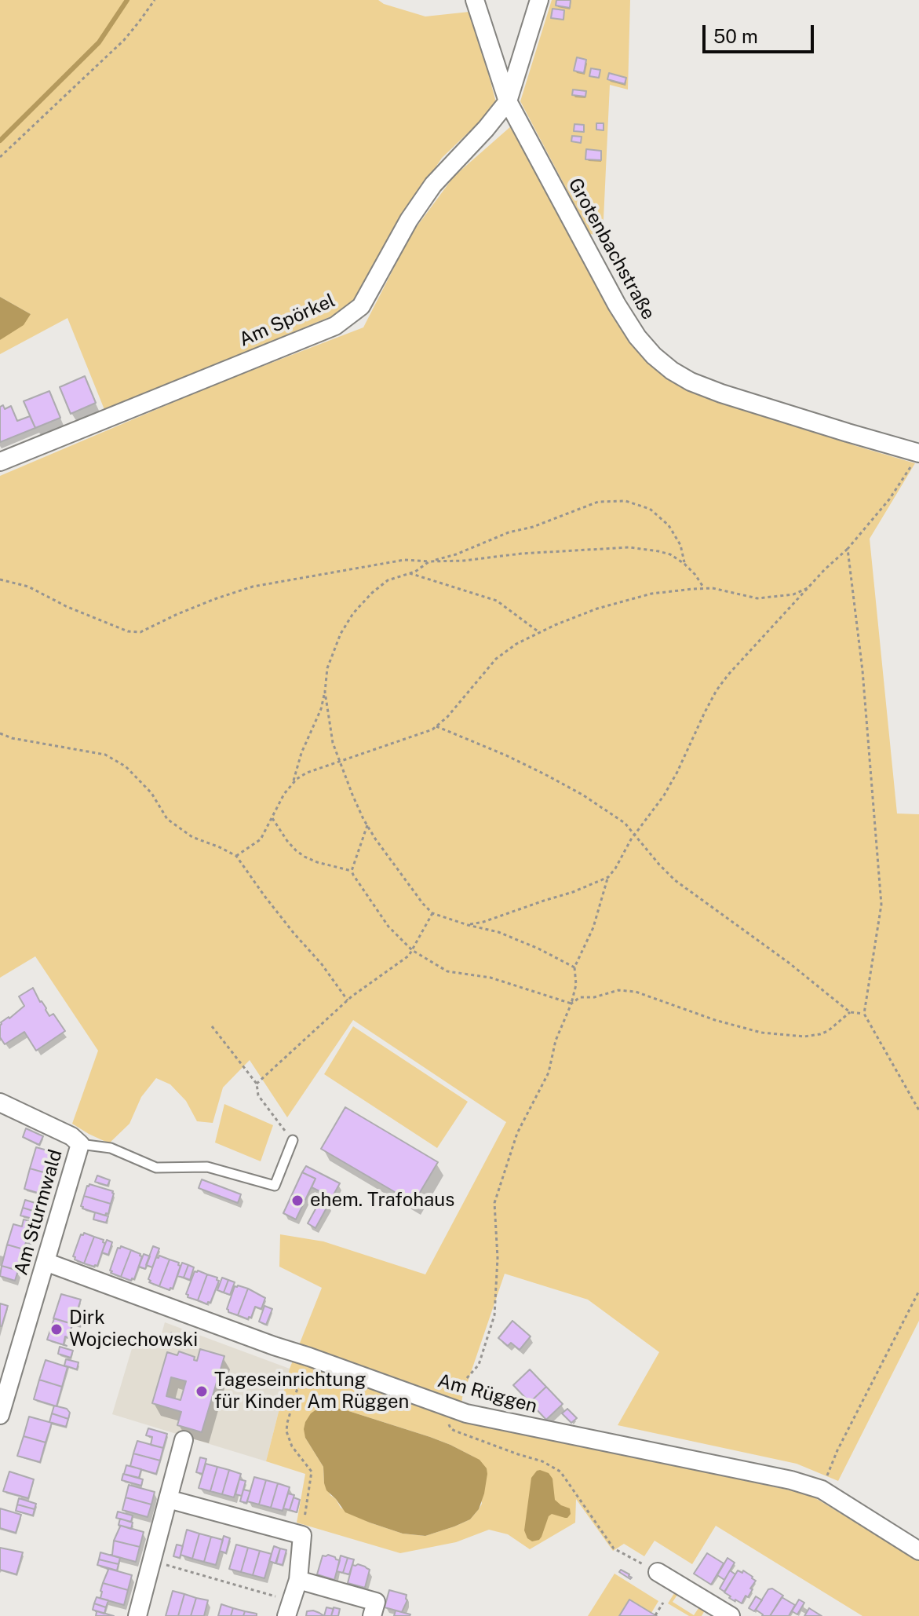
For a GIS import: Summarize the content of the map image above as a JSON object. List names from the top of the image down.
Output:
{
  "streets": {
    "street": [
      "Grotenbachstraße",
      "Am Spörkel",
      "Am Sturmwald",
      "Am Rüggen"
    ]
  },
  "crossings": [
    ["Grotenbachstraße", "Am Spörkel"],
    ["Am Sturmwald", "Am Rüggen"]
  ],
  "places": ["ehem. Trafohaus", "Dirk Wojciechowski", "Tageseinrichtung für Kinder Am Rüggen"],
  "scale_bar": "50 m"
}
